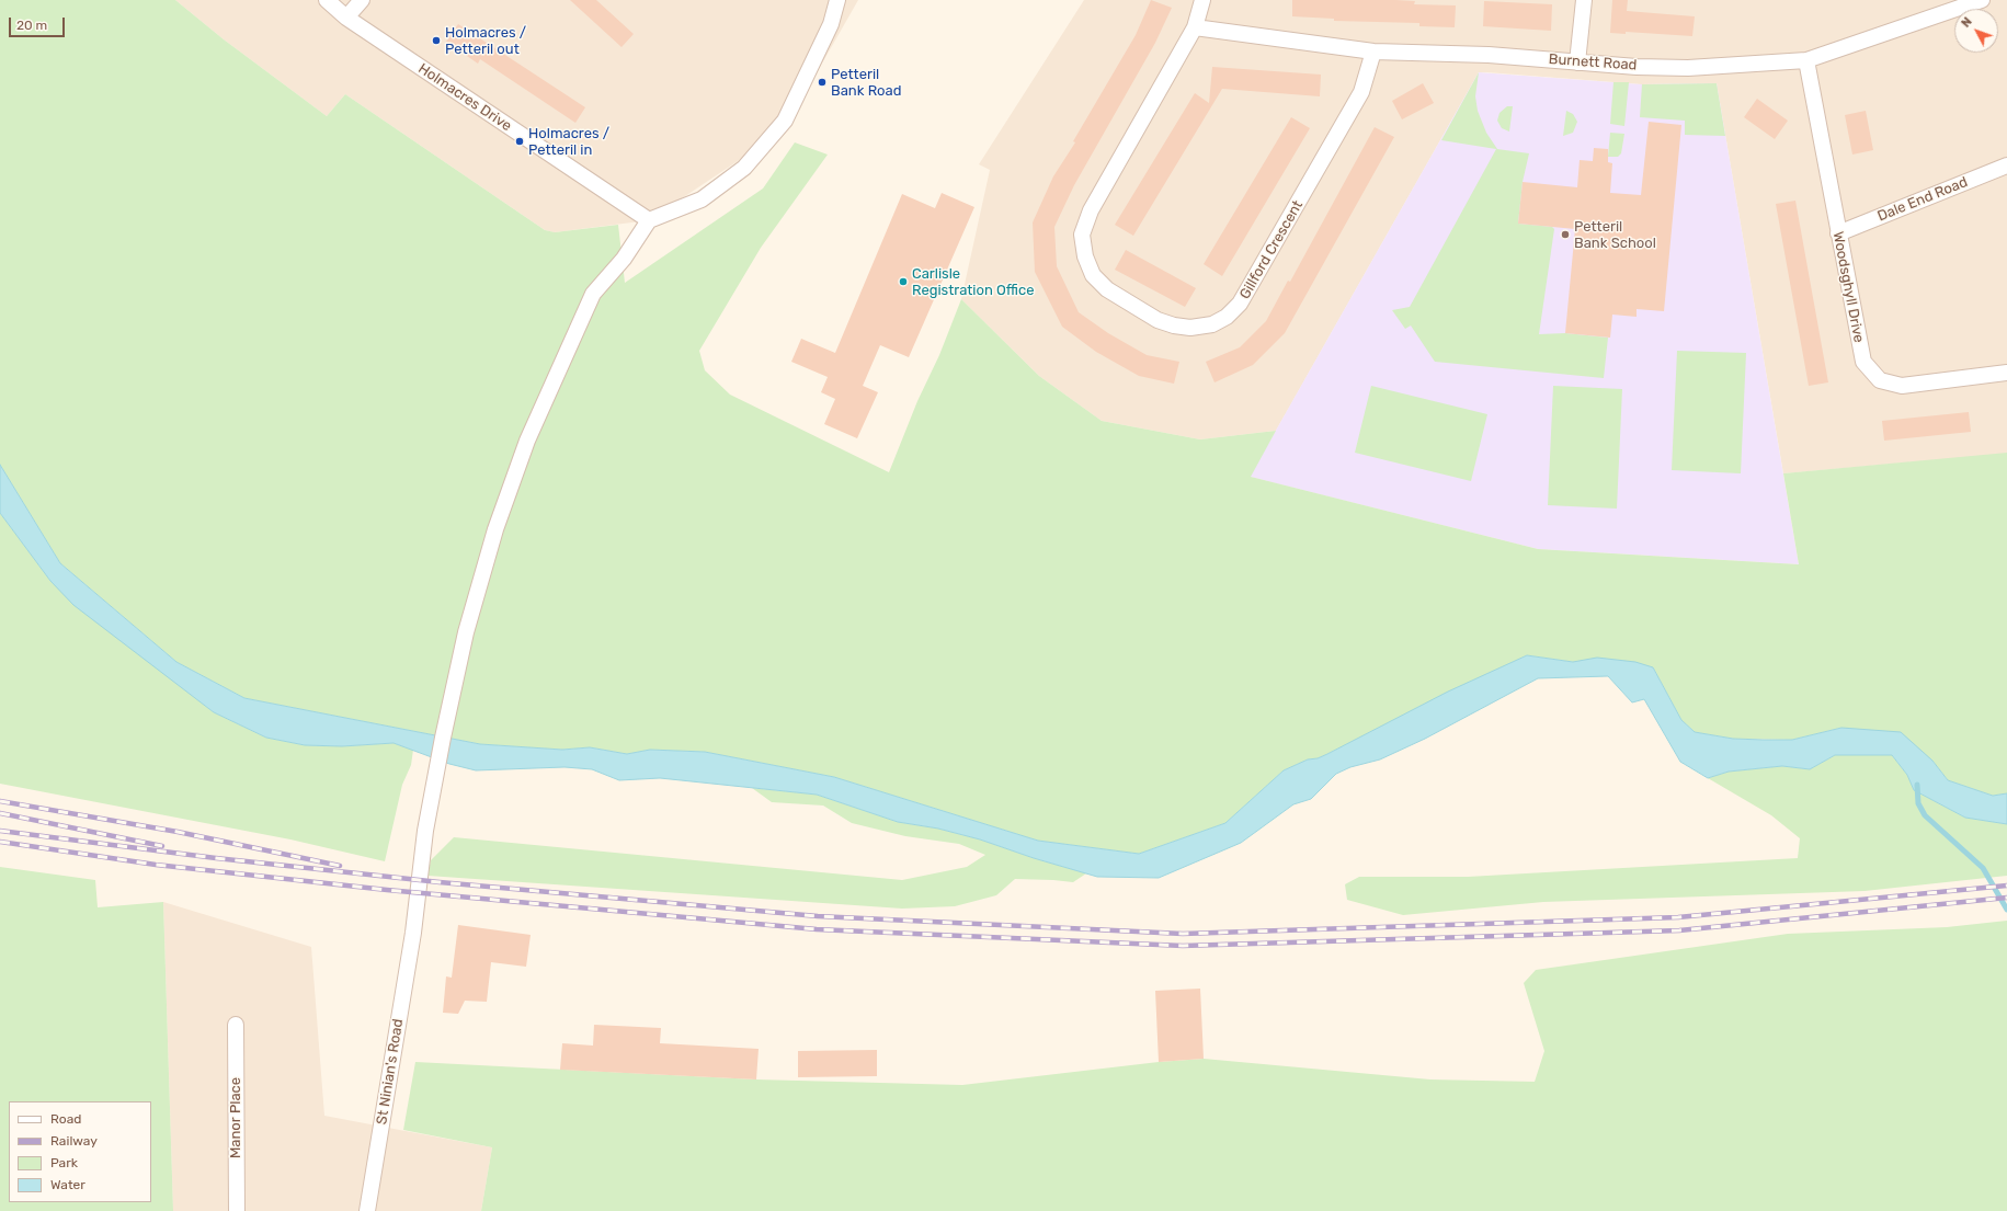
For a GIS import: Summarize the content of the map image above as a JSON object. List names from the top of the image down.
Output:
{
  "streets": {
    "street": [
      "Burnett Road",
      "Holmacres Drive",
      "Dale End Road",
      "Gillford Crescent",
      "Woodsghyll Drive",
      "St Ninian's Road",
      "Manor Place"
    ]
  },
  "crossings": [
    ["Burnett Road", "Gillford Crescent"],
    ["Burnett Road", "Woodsghyll Drive"],
    ["Holmacres Drive", "St Ninian's Road"],
    ["Dale End Road", "Woodsghyll Drive"]
  ],
  "places": [
    "Holmacres / Petteril out",
    "Petteril Bank Road",
    "Holmacres / Petteril in",
    "Petteril Bank School",
    "Carlisle Registration Office"
  ],
  "legend": [
    "Road",
    "Railway",
    "Park",
    "Water"
  ],
  "scale_bar": "20 m",
  "north": "top left"
}
